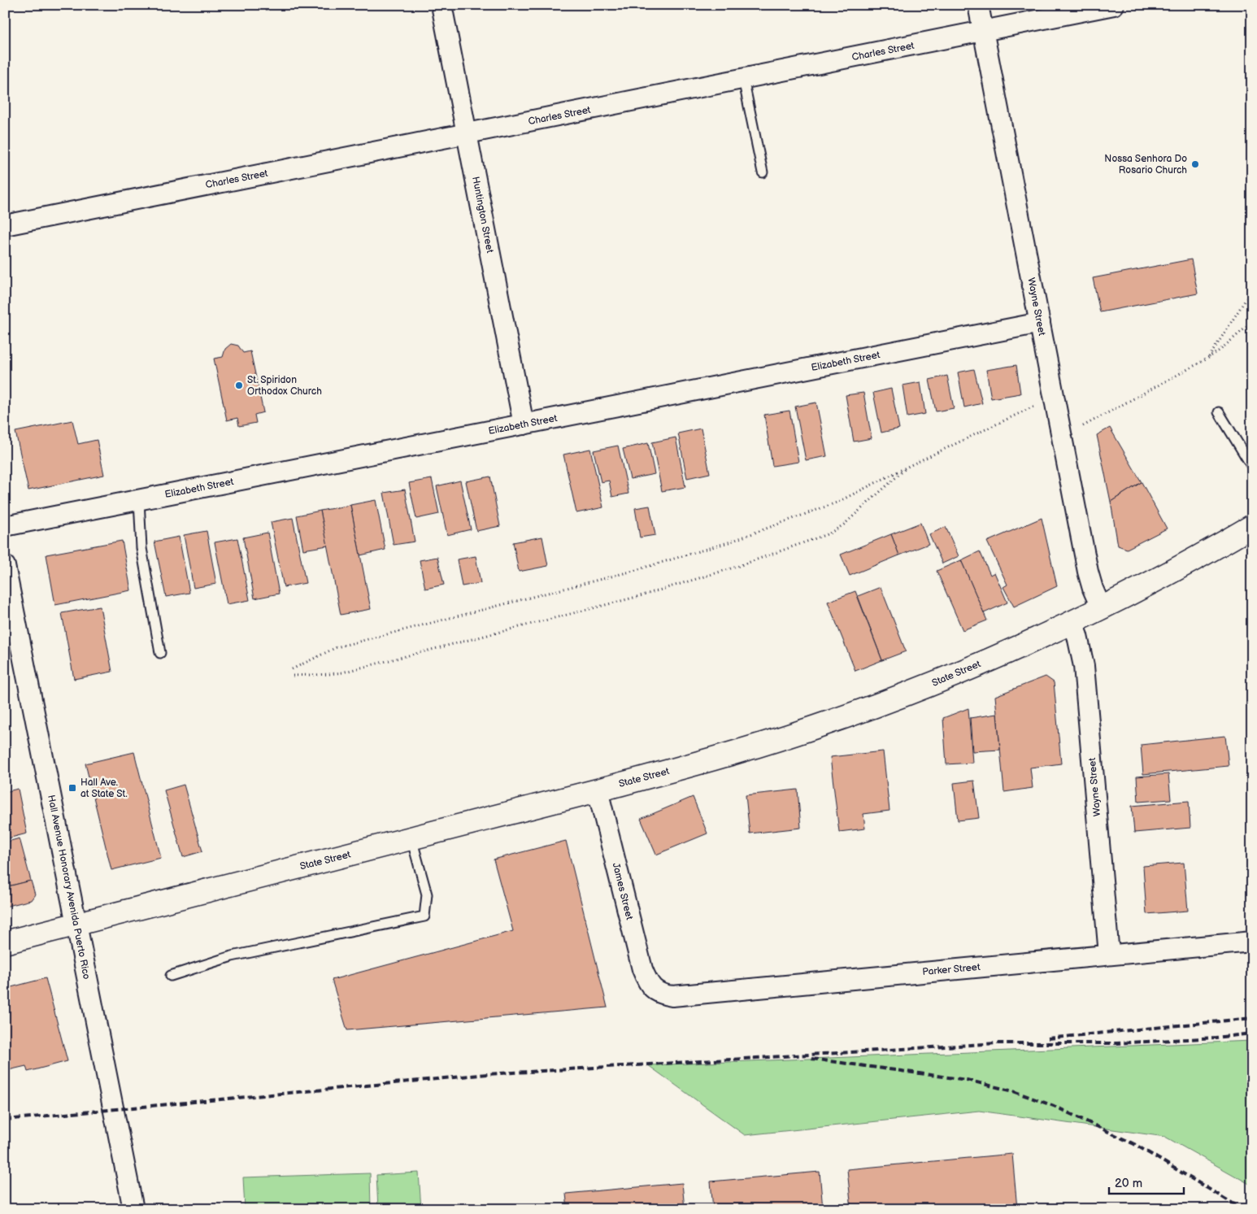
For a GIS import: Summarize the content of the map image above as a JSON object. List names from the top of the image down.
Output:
{
  "streets": {
    "street": [
      "Charles Street",
      "Huntington Street",
      "Wayne Street",
      "Elizabeth Street",
      "State Street",
      "Hall Avenue Honorary Avenida Puerto Rico",
      "James Street",
      "Parker Street"
    ]
  },
  "crossings": [
    ["Charles Street", "Huntington Street"],
    ["Charles Street", "Wayne Street"],
    ["Huntington Street", "Elizabeth Street"],
    ["Wayne Street", "Elizabeth Street"],
    ["Wayne Street", "State Street"],
    ["Wayne Street", "Parker Street"],
    ["State Street", "Hall Avenue Honorary Avenida Puerto Rico"],
    ["State Street", "James Street"],
    ["James Street", "Parker Street"]
  ],
  "places": {
    "other": ["Nossa Senhora Do Rosario Church", "St. Spiridon Orthodox Church"],
    "transit": ["Hall Ave. at State St."]
  },
  "scale_bar": "20 m"
}
